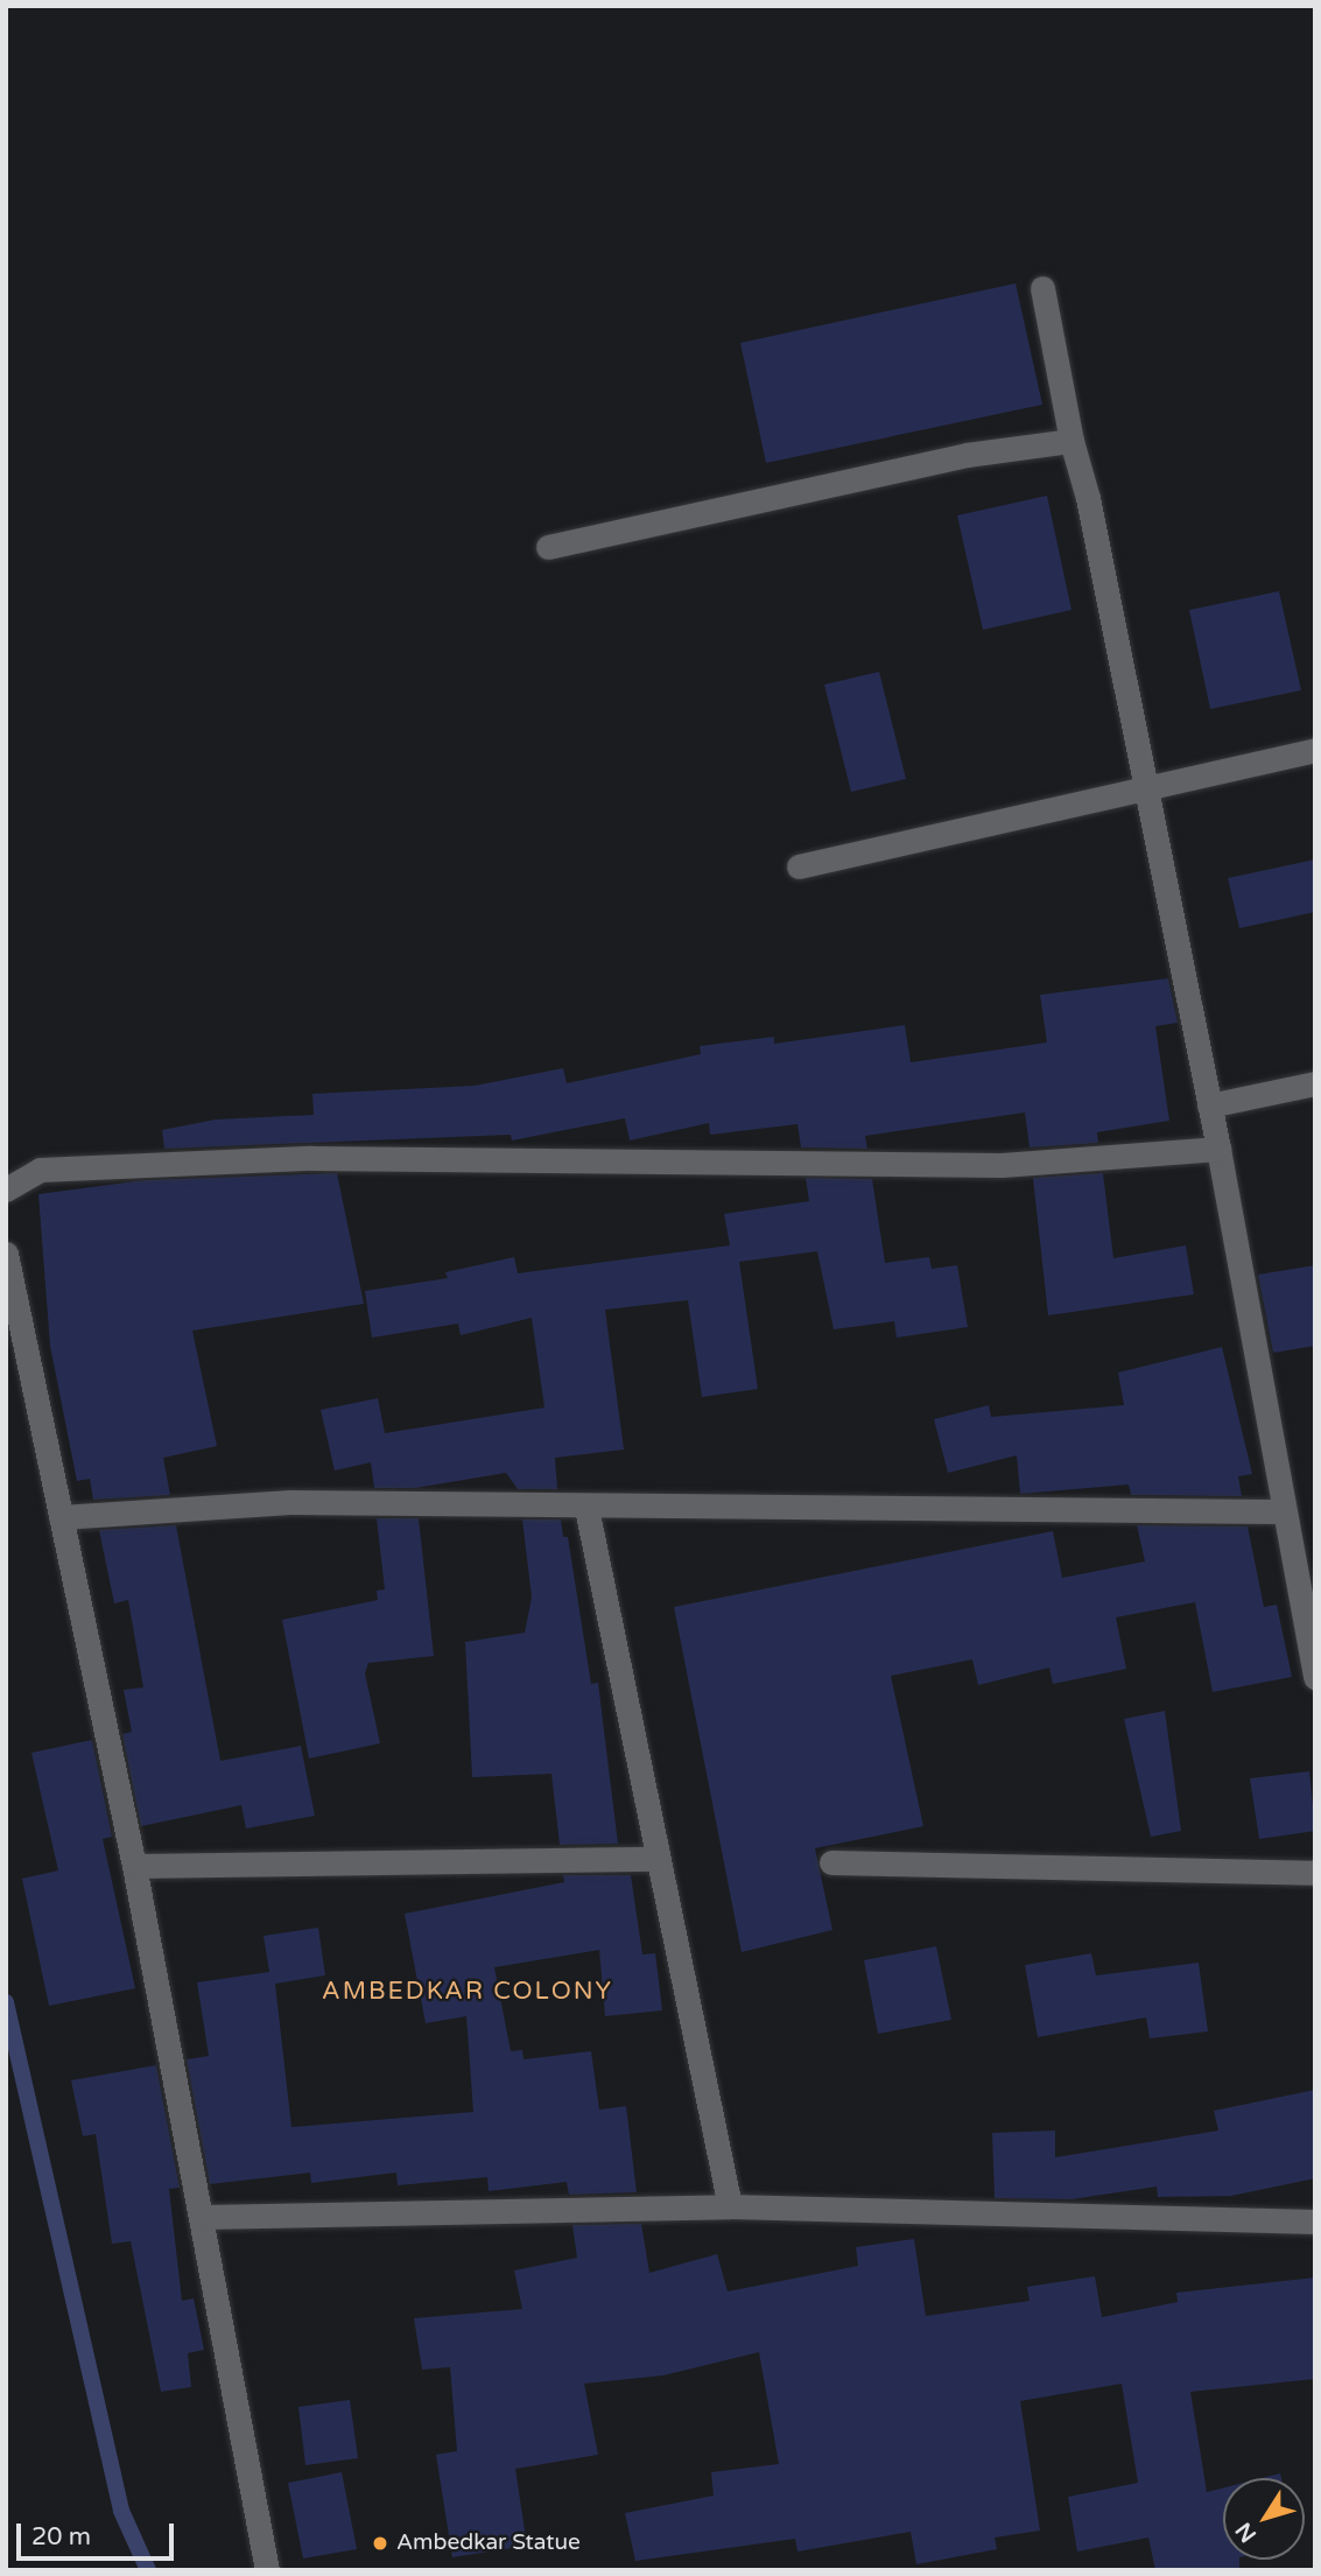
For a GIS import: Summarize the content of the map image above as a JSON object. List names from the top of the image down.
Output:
{
  "districts": ["AMBEDKAR COLONY"],
  "places": ["Ambedkar Statue"],
  "scale_bar": "20 m",
  "north": "bottom left"
}
